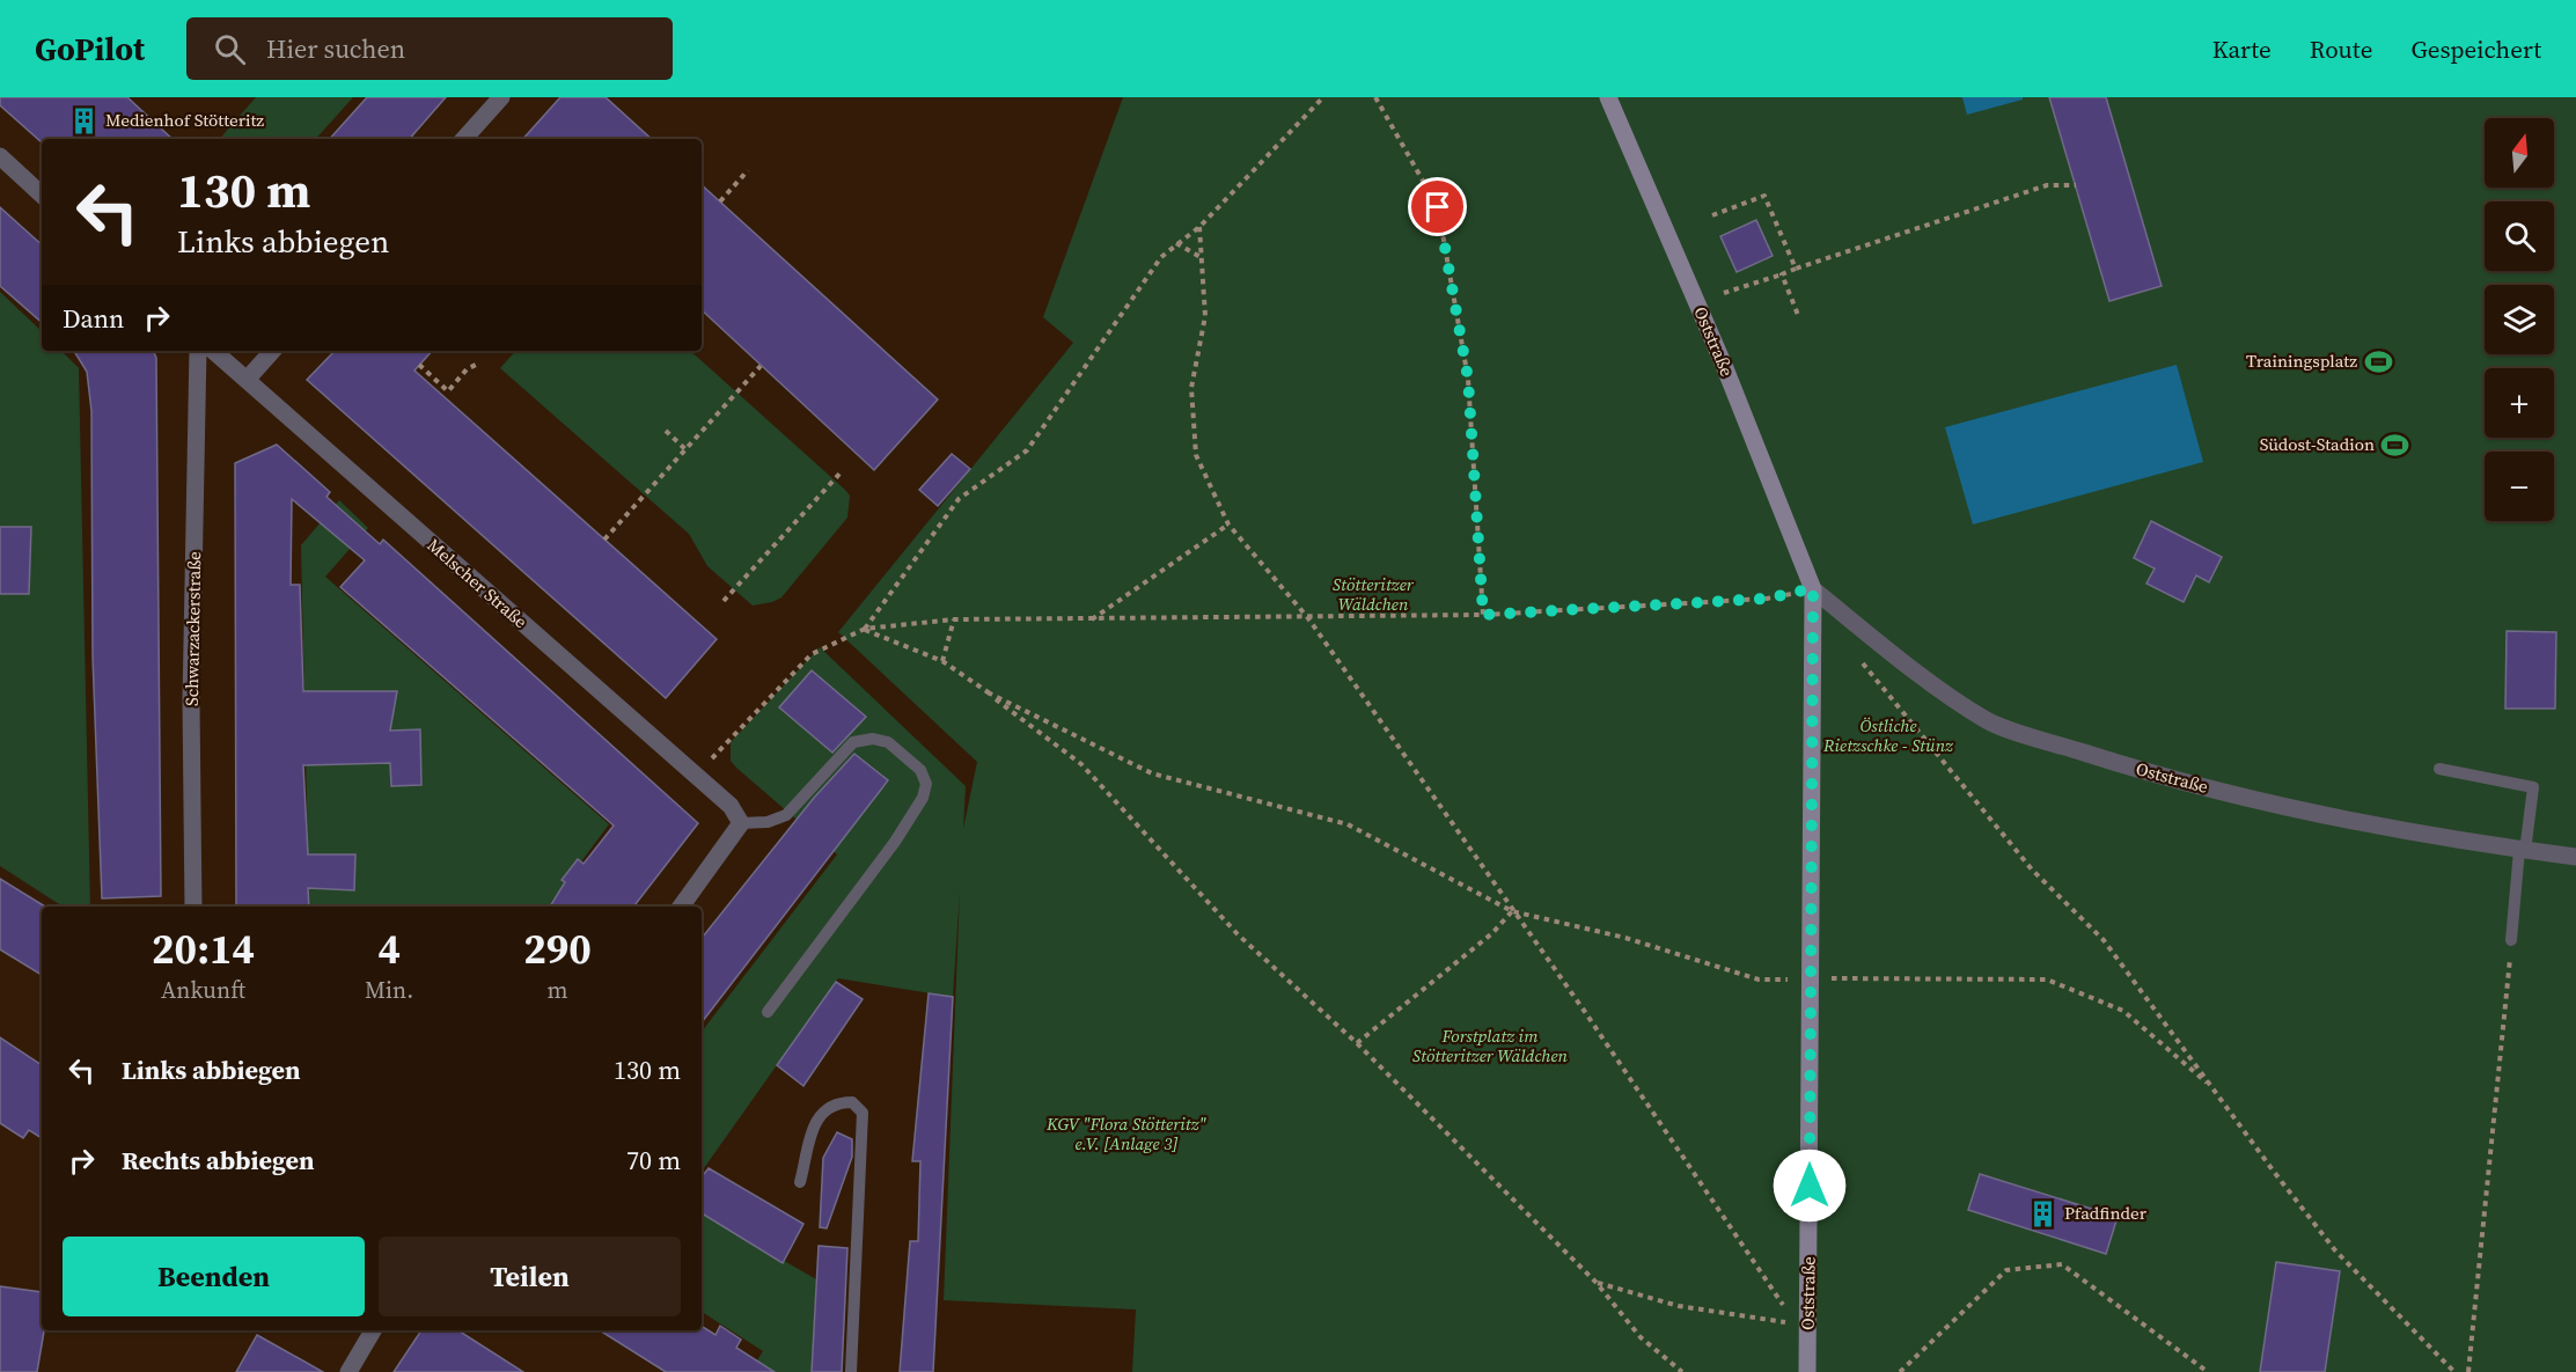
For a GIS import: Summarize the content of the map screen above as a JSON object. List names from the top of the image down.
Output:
{
  "streets": {
    "street": ["Oststraße", "Melscher Straße", "Schwarzackerstraße"]
  },
  "parks": [
    "Stötteritzer Wäldchen",
    "Östliche Rietzschke - Stünz",
    "Forstplatz im Stötteritzer Wäldchen",
    "KGV \"Flora Stötteritz\" e.V. [Anlage 3]"
  ],
  "places": {
    "building": ["Medienhof Stötteritz", "Pfadfinder"],
    "sports": ["Trainingsplatz", "Südost-Stadion"]
  },
  "north": "top",
  "page": {
    "header": "GoPilot",
    "search": "Hier suchen",
    "nav": ["Karte", "Route", "Gespeichert"],
    "map_buttons": ["+", "−"],
    "turn": ["130 m", "Links abbiegen"],
    "then": "Dann",
    "eta": [
      "20:14",
      "Ankunft",
      "4",
      "Min.",
      "290",
      "m"
    ],
    "list": [
      {
        "name": "Links abbiegen",
        "value": "130 m"
      },
      {
        "name": "Rechts abbiegen",
        "value": "70 m"
      }
    ],
    "buttons": ["Beenden", "Teilen"]
  }
}
